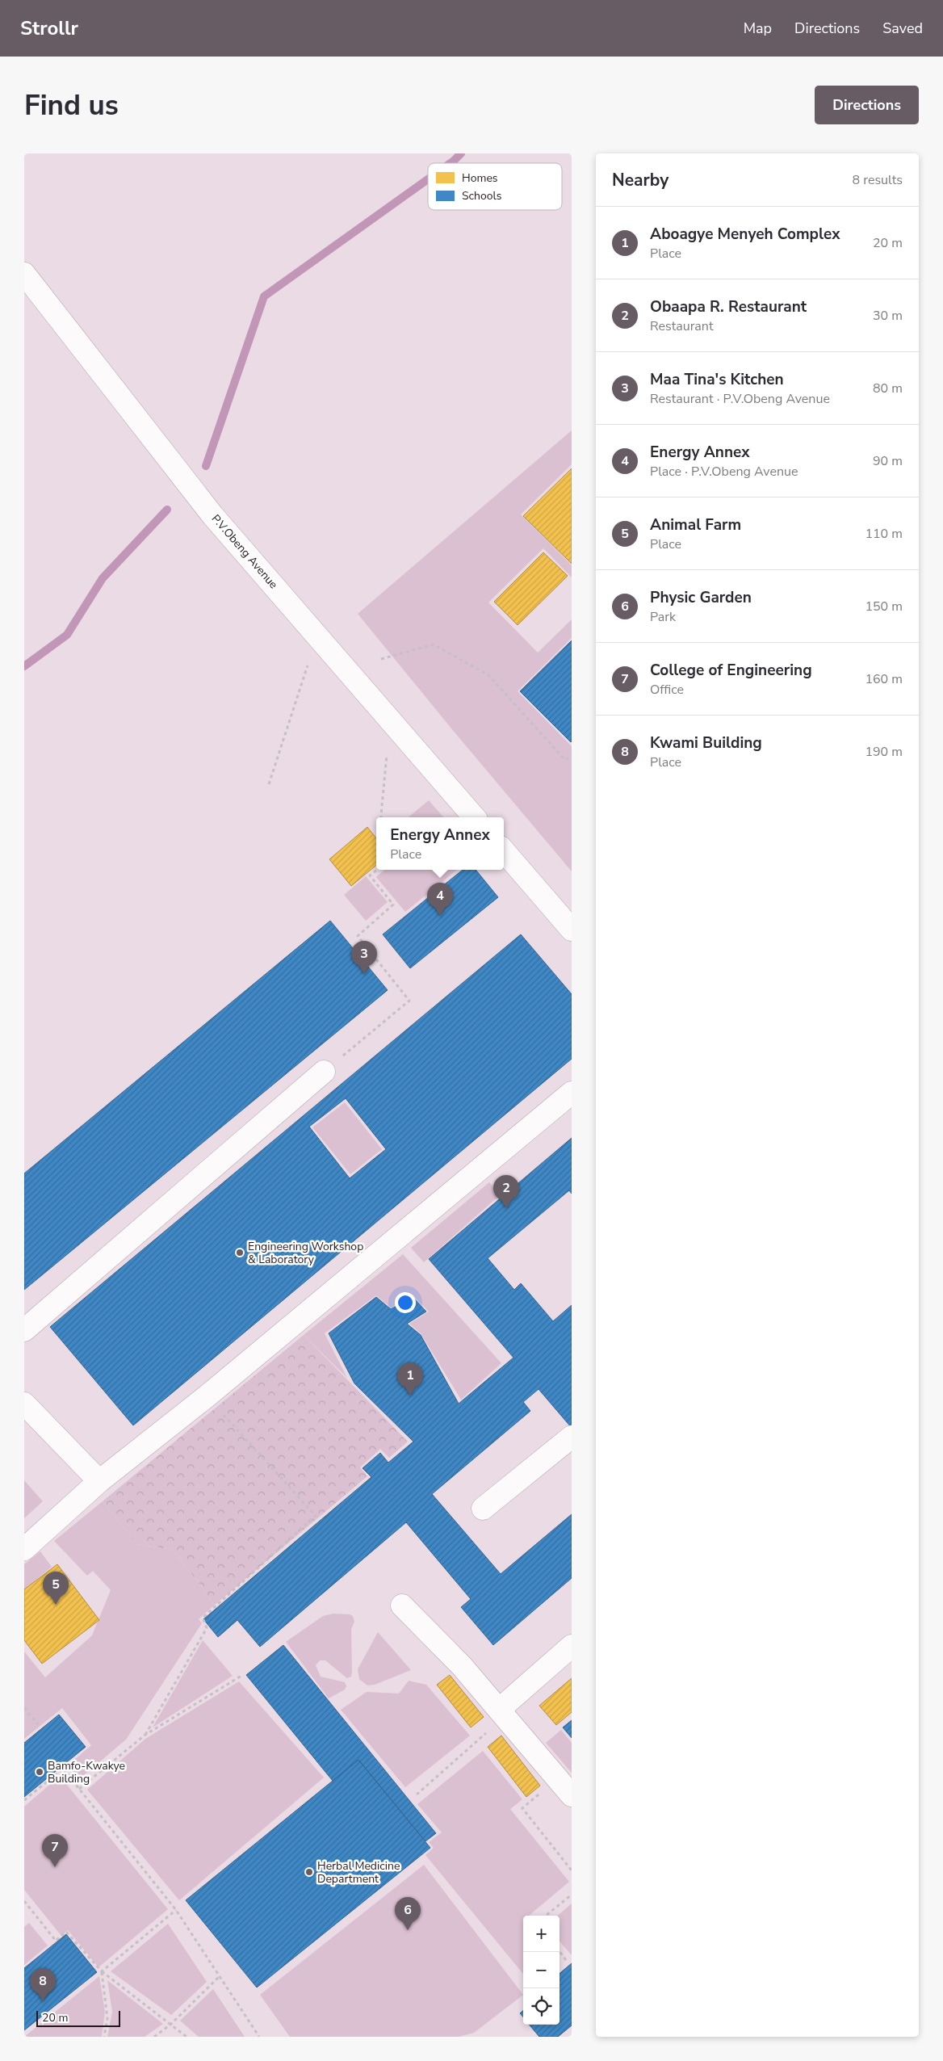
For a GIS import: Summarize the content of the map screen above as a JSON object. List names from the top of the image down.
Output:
{
  "streets": {
    "street": ["P.V.Obeng Avenue"]
  },
  "places": ["Engineering Workshop & Laboratory", "Bamfo-Kwakye Building", "Herbal Medicine Department"],
  "legend": ["Homes", "Schools"],
  "scale_bar": "20 m",
  "page": {
    "header": "Strollr",
    "nav": ["Map", "Directions", "Saved"],
    "buttons": "Directions",
    "title": "Find us",
    "heading": ["Nearby", "8 results"],
    "list": [
      {
        "mark": "1",
        "name": "Aboagye Menyeh Complex",
        "note": "Place",
        "value": "20 m"
      },
      {
        "mark": "2",
        "name": "Obaapa R. Restaurant",
        "note": "Restaurant",
        "value": "30 m"
      },
      {
        "mark": "3",
        "name": "Maa Tina's Kitchen",
        "note": "Restaurant · P.V.Obeng Avenue",
        "value": "80 m"
      },
      {
        "mark": "4",
        "name": "Energy Annex",
        "note": "Place · P.V.Obeng Avenue",
        "value": "90 m"
      },
      {
        "mark": "5",
        "name": "Animal Farm",
        "note": "Place",
        "value": "110 m"
      },
      {
        "mark": "6",
        "name": "Physic Garden",
        "note": "Park",
        "value": "150 m"
      },
      {
        "mark": "7",
        "name": "College of Engineering",
        "note": "Office",
        "value": "160 m"
      },
      {
        "mark": "8",
        "name": "Kwami Building",
        "note": "Place",
        "value": "190 m"
      }
    ],
    "popup": ["Energy Annex", "Place"],
    "pins": [
      "4",
      "3",
      "2",
      "1",
      "5",
      "7",
      "6",
      "8"
    ],
    "map_buttons": ["+", "−"],
    "scale": "20 m"
  }
}
